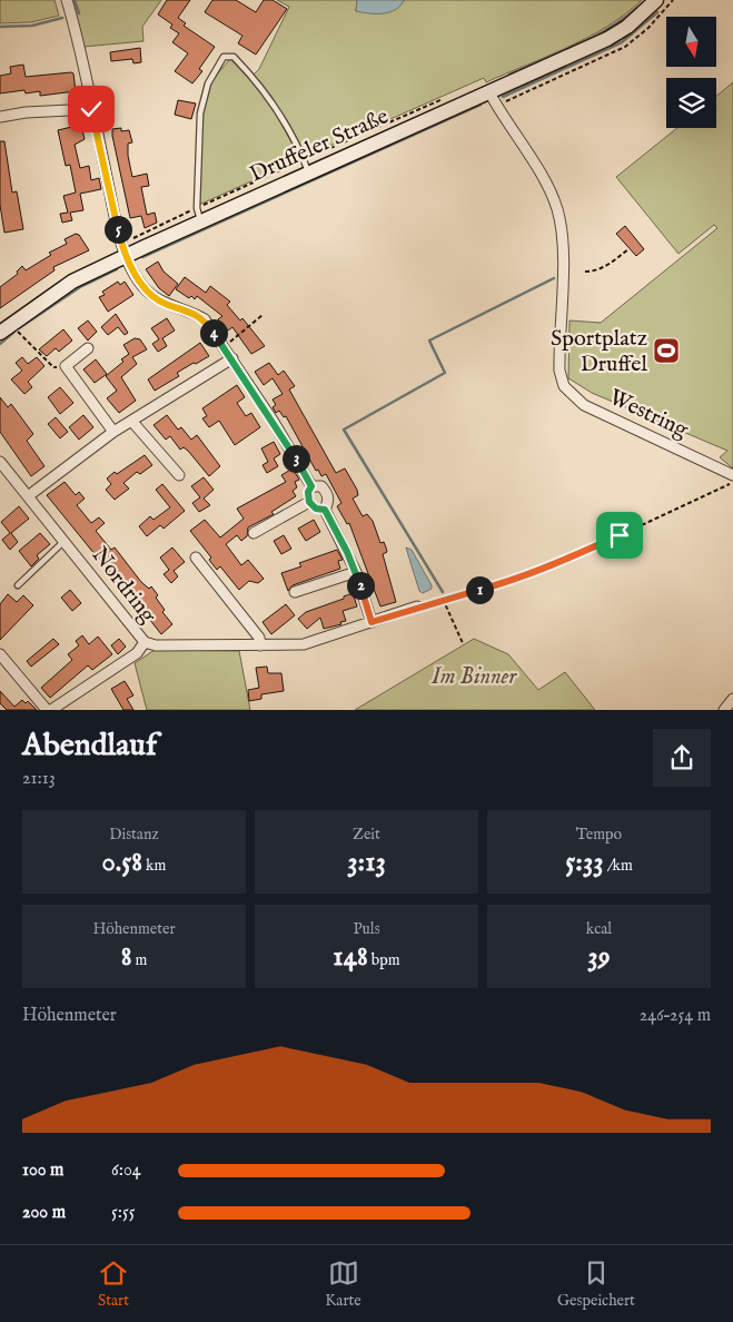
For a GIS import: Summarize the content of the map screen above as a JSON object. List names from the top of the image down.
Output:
{
  "streets": {
    "street": ["Druffeler Straße", "Westring", "Nordring"]
  },
  "crossings": [
    ["Druffeler Straße", "Westring"]
  ],
  "parks": ["Im Binner"],
  "places": {
    "sports": ["Sportplatz Druffel"]
  },
  "north": "bottom",
  "page": {
    "pins": [
      "5",
      "4",
      "3",
      "2",
      "1"
    ],
    "heading": ["Abendlauf", "21:13"],
    "stats": [
      ["Distanz", "0.58 km"],
      ["Zeit", "3:13"],
      ["Tempo", "5:33 /km"],
      ["Höhenmeter", "8 m"],
      ["Puls", "148 bpm"],
      ["kcal", "39"]
    ],
    "chart": ["Höhenmeter", "246–254 m"],
    "list": [
      {
        "name": "100 m",
        "note": "6:04"
      },
      {
        "name": "200 m",
        "note": "5:55"
      }
    ],
    "tabs": ["Start", "Karte", "Gespeichert"]
  }
}
